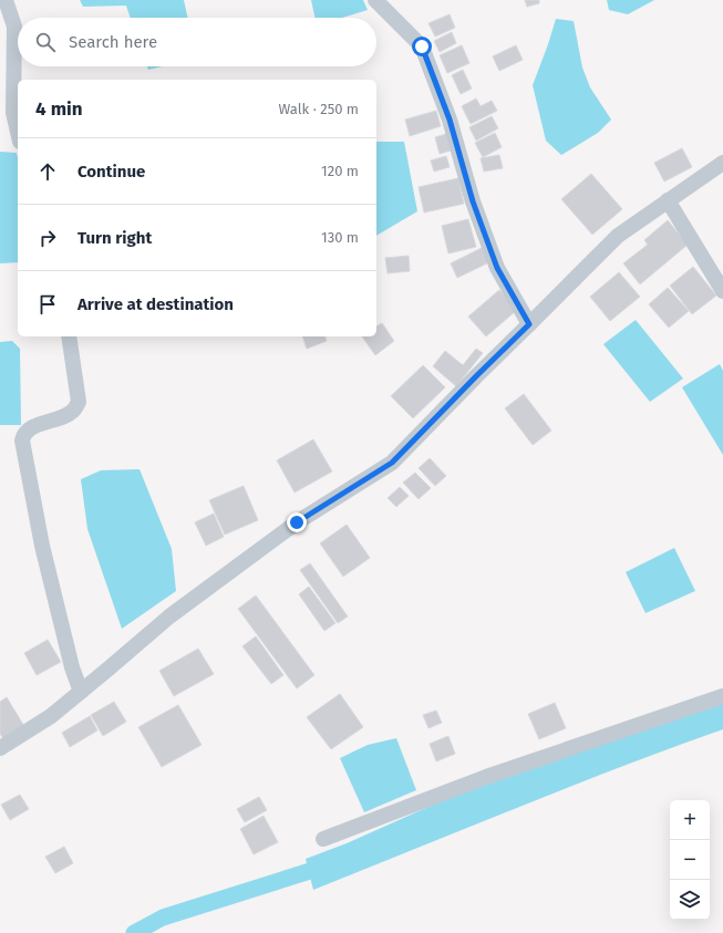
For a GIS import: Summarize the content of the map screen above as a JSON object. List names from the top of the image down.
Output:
{
  "page": {
    "search": "Search here",
    "heading": ["4 min", "Walk · 250 m"],
    "list": [
      ["Continue", "120 m"],
      ["Turn right", "130 m"],
      "Arrive at destination"
    ],
    "map_buttons": ["+", "−"]
  }
}
